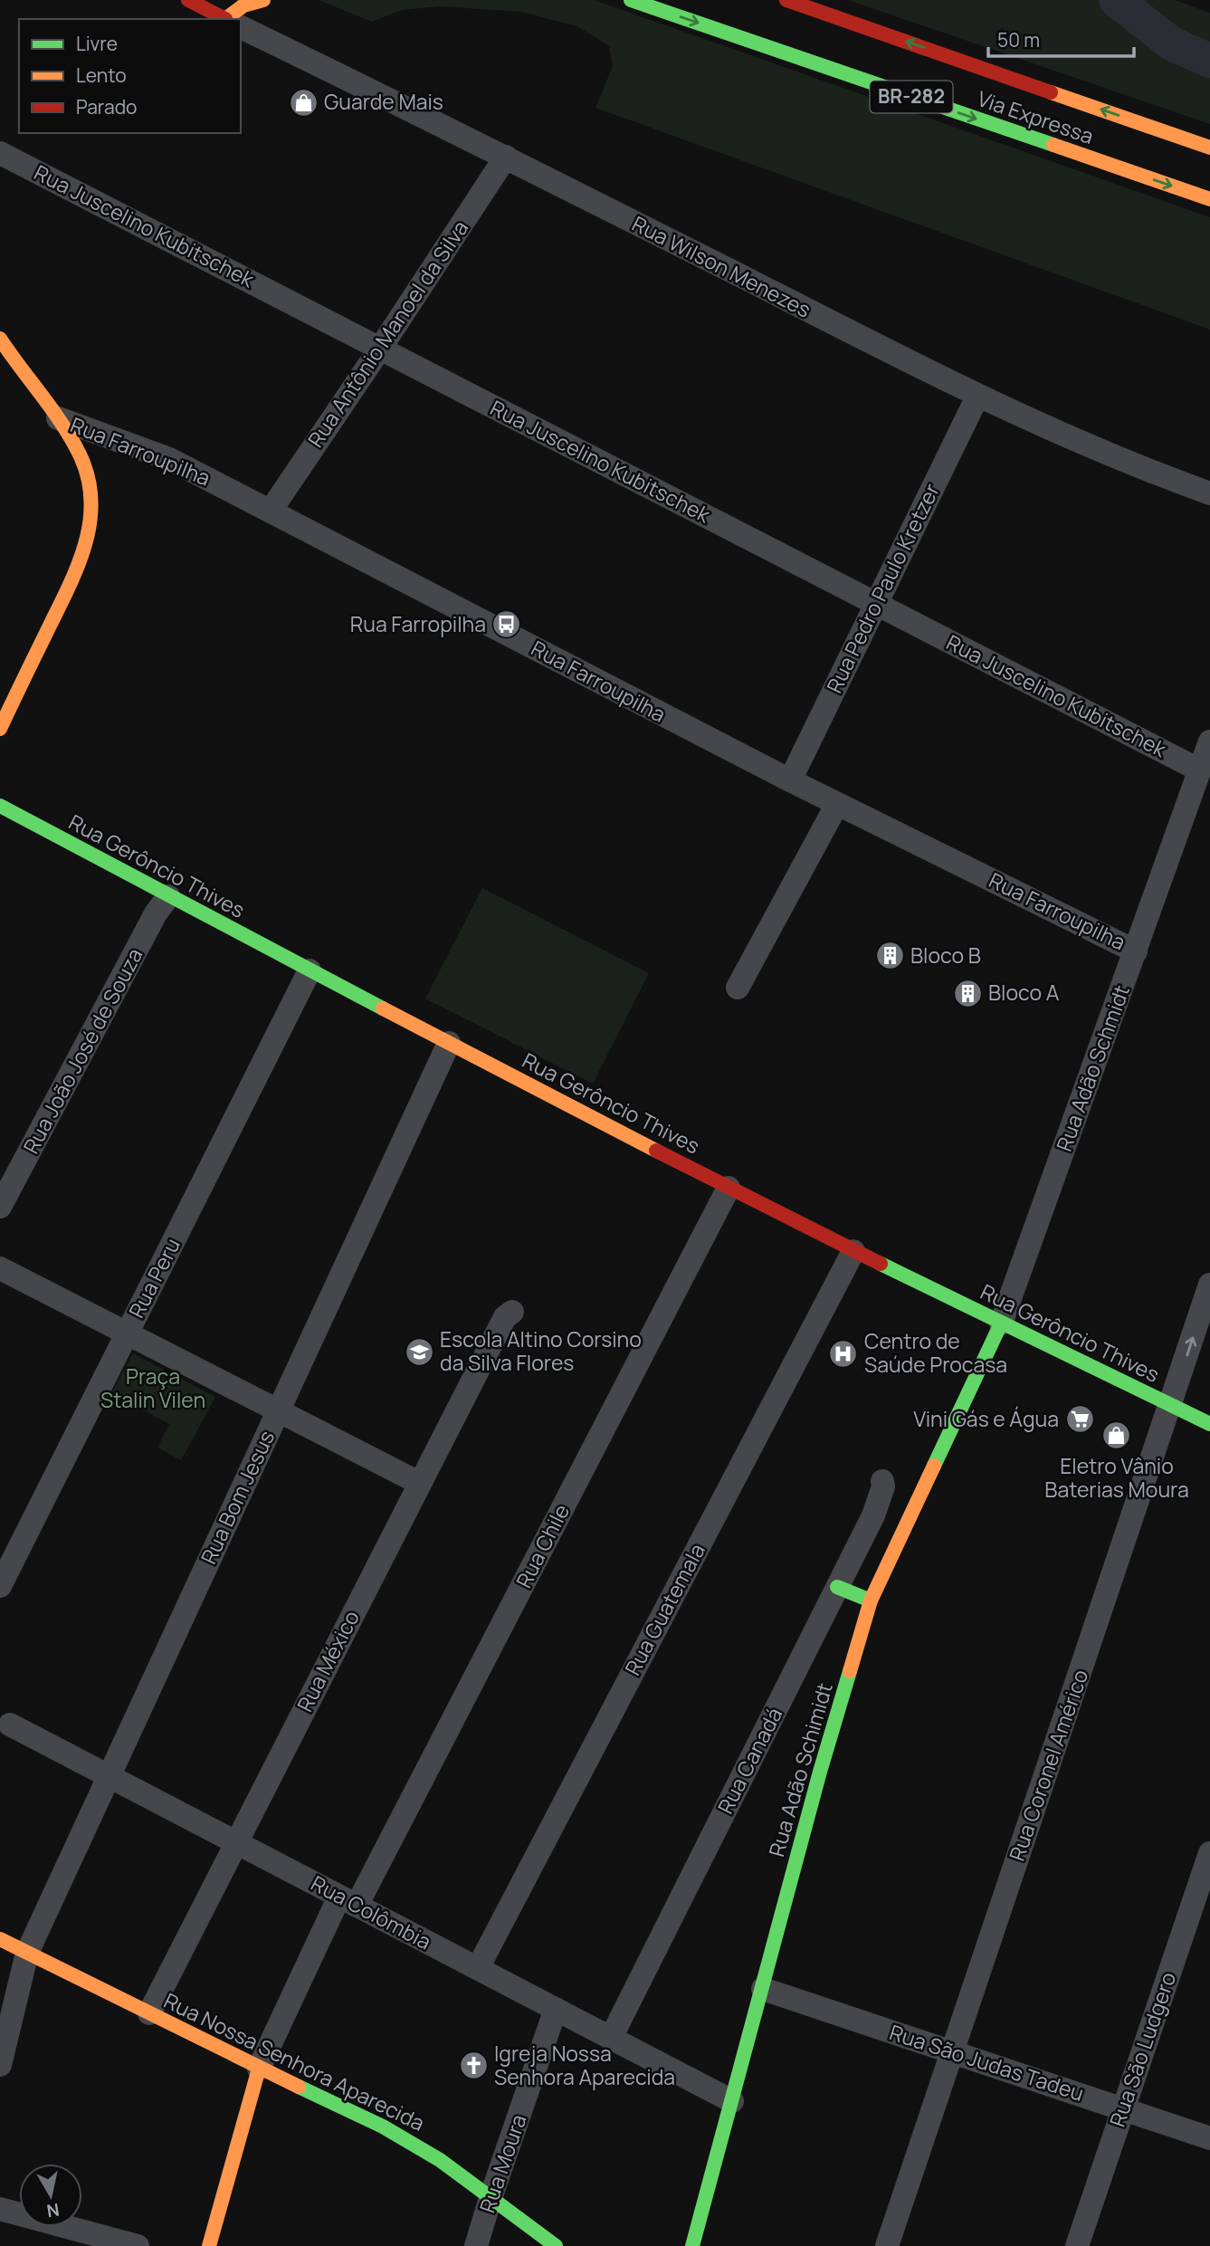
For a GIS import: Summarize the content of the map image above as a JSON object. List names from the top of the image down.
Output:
{
  "streets": {
    "main road": [
      "BR-282",
      "Via Expressa",
      "Rua Wilson Menezes",
      "Rua Gerôncio Thives",
      "Rua Adão Schimidt",
      "Rua Nossa Senhora Aparecida"
    ],
    "street": [
      "Rua Juscelino Kubitschek",
      "Rua Antônio Manoel da Silva",
      "Rua Farroupilha",
      "Rua Pedro Paulo Kretzer",
      "Rua João José de Souza",
      "Rua Adão Schmidt",
      "Rua Peru",
      "Rua Bom Jesus",
      "Rua Chile",
      "Rua Guatemala",
      "Rua México",
      "Rua Canadá",
      "Rua Coronel Américo",
      "Rua Colômbia",
      "Rua São Ludgero",
      "Rua São Judas Tadeu",
      "Rua Moura"
    ]
  },
  "crossings": [
    ["Rua Juscelino Kubitschek", "Rua Antônio Manoel da Silva"],
    ["Rua Juscelino Kubitschek", "Rua Pedro Paulo Kretzer"],
    ["Rua Juscelino Kubitschek", "Rua Adão Schmidt"],
    ["Rua Wilson Menezes", "Rua Antônio Manoel da Silva"],
    ["Rua Wilson Menezes", "Rua Pedro Paulo Kretzer"],
    ["Rua Antônio Manoel da Silva", "Rua Farroupilha"],
    ["Rua Farroupilha", "Rua Pedro Paulo Kretzer"],
    ["Rua Farroupilha", "Rua Adão Schmidt"],
    ["Rua Gerôncio Thives", "Rua João José de Souza"],
    ["Rua Gerôncio Thives", "Rua Adão Schmidt"],
    ["Rua Gerôncio Thives", "Rua Peru"],
    ["Rua Gerôncio Thives", "Rua Bom Jesus"],
    ["Rua Gerôncio Thives", "Rua Chile"],
    ["Rua Gerôncio Thives", "Rua Guatemala"],
    ["Rua Gerôncio Thives", "Rua Coronel Américo"],
    ["Rua Gerôncio Thives", "Rua Adão Schimidt"],
    ["Rua Adão Schmidt", "Rua Adão Schimidt"],
    ["Rua Bom Jesus", "Rua Colômbia"],
    ["Rua Bom Jesus", "Rua Nossa Senhora Aparecida"],
    ["Rua Chile", "Rua Colômbia"],
    ["Rua Chile", "Rua Nossa Senhora Aparecida"],
    ["Rua Guatemala", "Rua Colômbia"],
    ["Rua México", "Rua Colômbia"],
    ["Rua México", "Rua Nossa Senhora Aparecida"],
    ["Rua Canadá", "Rua Colômbia"],
    ["Rua Coronel Américo", "Rua São Judas Tadeu"],
    ["Rua Adão Schimidt", "Rua Colômbia"],
    ["Rua Adão Schimidt", "Rua São Judas Tadeu"],
    ["Rua Colômbia", "Rua Moura"],
    ["Rua São Ludgero", "Rua São Judas Tadeu"],
    ["Rua Nossa Senhora Aparecida", "Rua Moura"]
  ],
  "parks": ["Praça Stalin Vilen"],
  "places": {
    "shop": ["Guarde Mais", "Eletro Vânio Baterias Moura"],
    "bus stop": ["Rua Farropilha"],
    "building": ["Bloco B", "Bloco A"],
    "school or university": ["Escola Altino Corsino da Silva Flores"],
    "hospital": ["Centro de Saúde Procasa"],
    "supermarket": ["Vini Gás e Água"],
    "church": ["Igreja Nossa Senhora Aparecida"]
  },
  "legend": ["Livre", "Lento", "Parado"],
  "scale_bar": "50 m",
  "north": "bottom"
}
